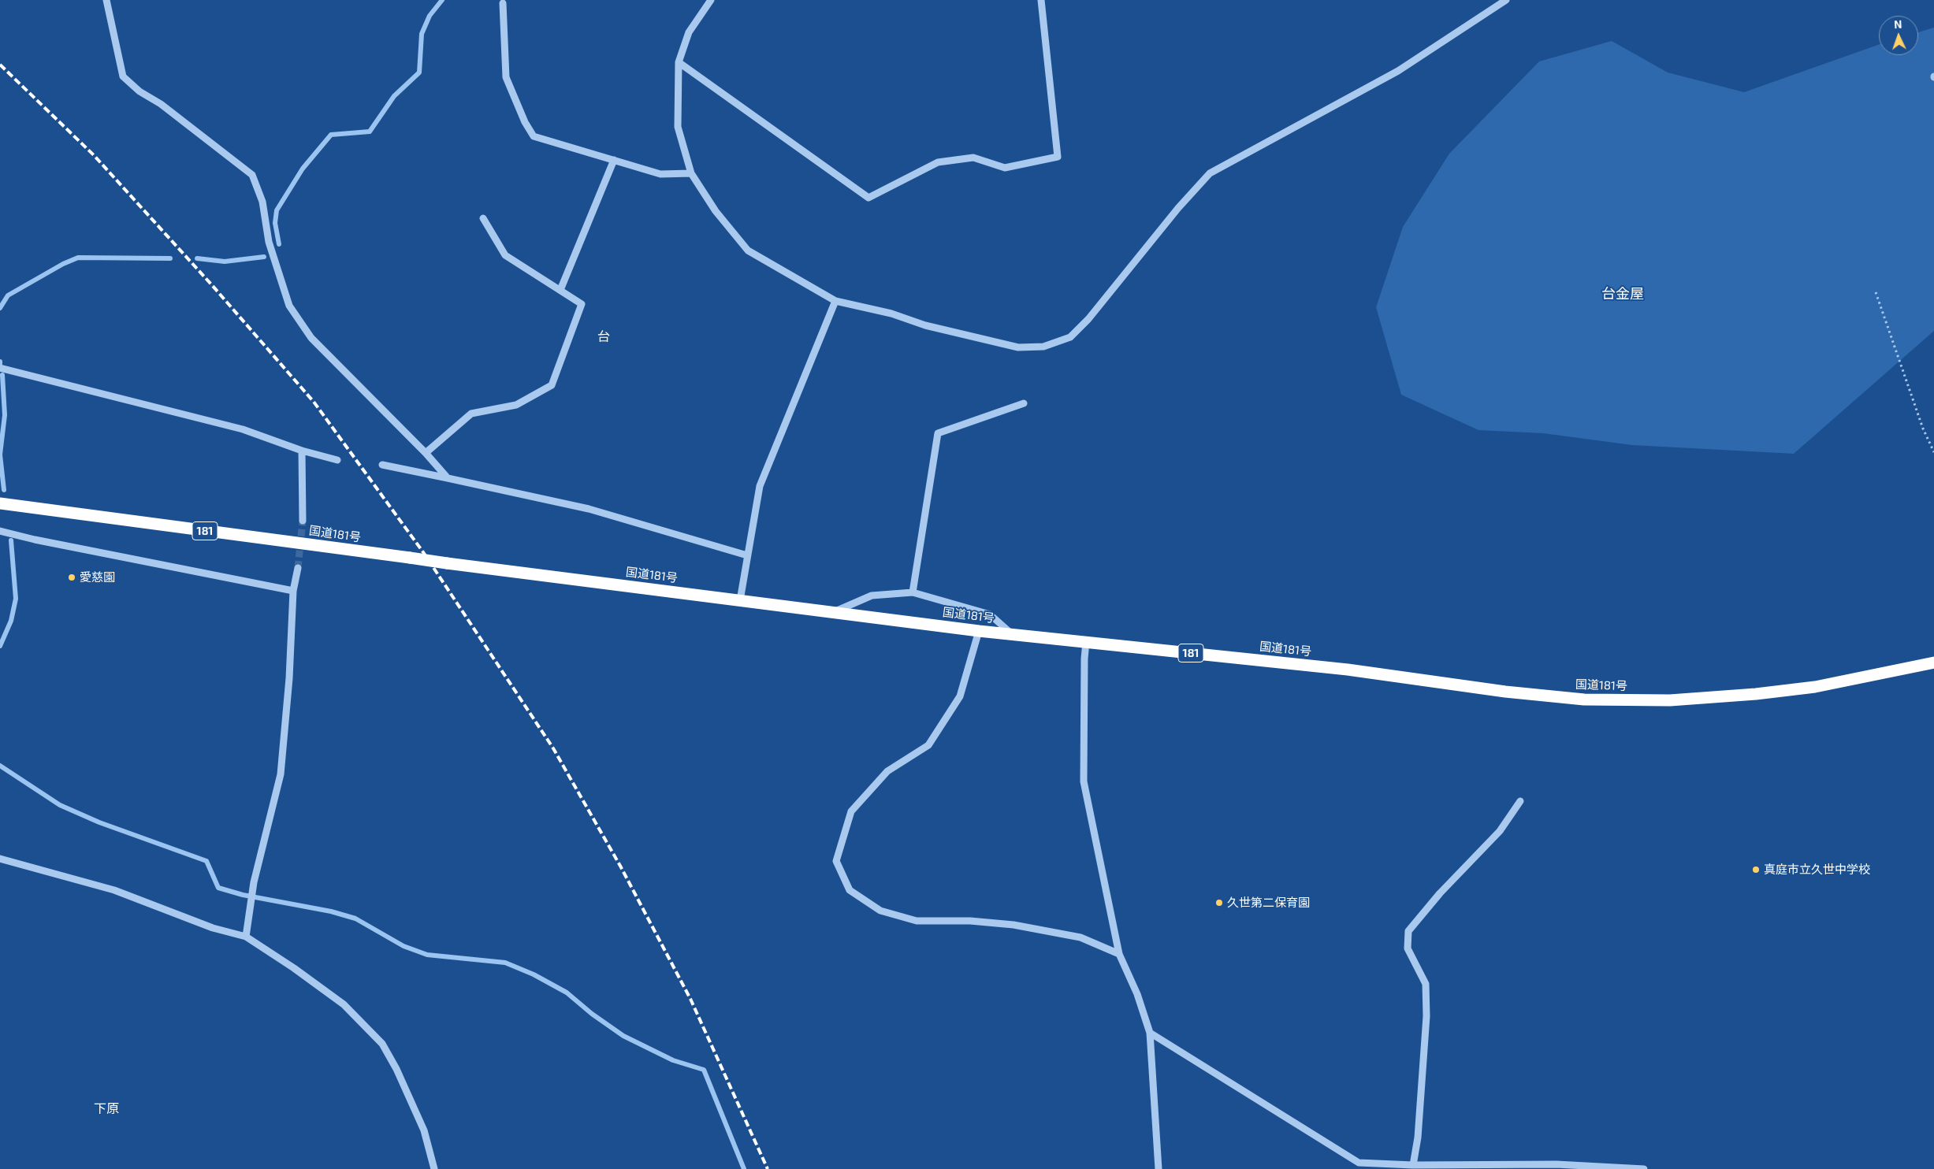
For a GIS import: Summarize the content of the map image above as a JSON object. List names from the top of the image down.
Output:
{
  "streets": {
    "highway": ["181", "国道181号"]
  },
  "districts": ["台金屋", "台", "下原"],
  "places": ["愛慈園", "真庭市立久世中学校", "久世第二保育園"],
  "north": "top"
}
